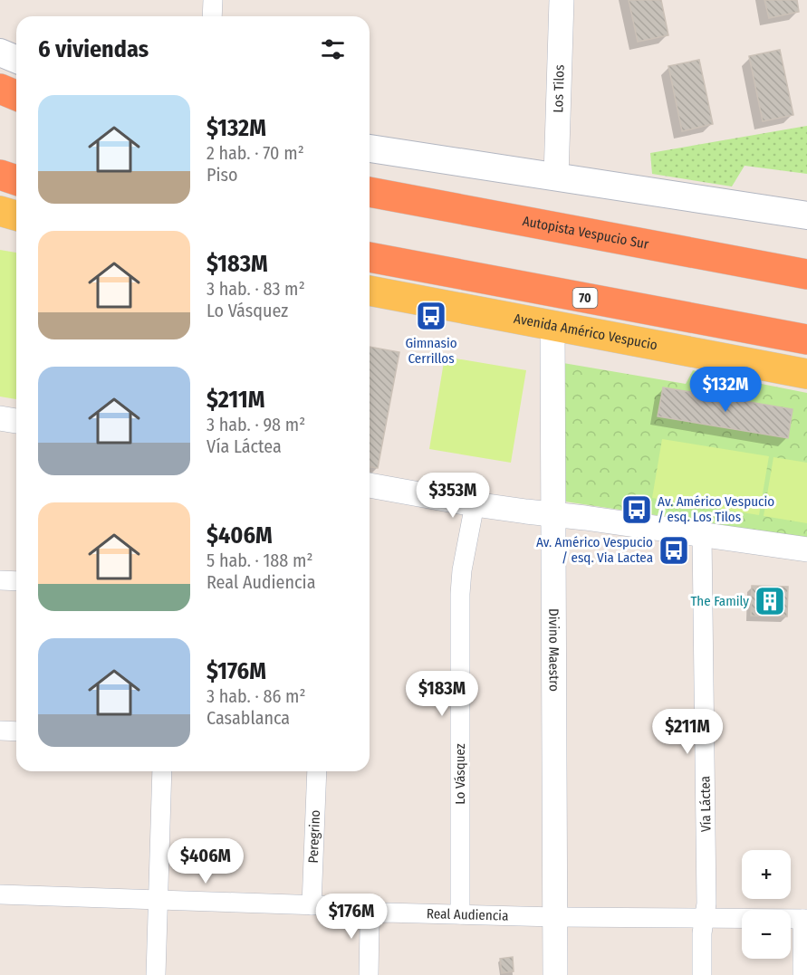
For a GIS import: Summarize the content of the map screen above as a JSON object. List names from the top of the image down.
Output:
{
  "streets": {
    "highway": ["Autopista Vespucio Sur", "70"],
    "main road": ["Avenida Américo Vespucio"],
    "street": [
      "Los Tilos",
      "Divino Maestro",
      "Lo Vásquez",
      "Vía Láctea",
      "Peregrino",
      "Real Audiencia"
    ]
  },
  "crossings": [
    ["Avenida Américo Vespucio", "Divino Maestro"],
    ["Divino Maestro", "Real Audiencia"],
    ["Lo Vásquez", "Real Audiencia"],
    ["Vía Láctea", "Real Audiencia"],
    ["Peregrino", "Real Audiencia"]
  ],
  "places": {
    "bus stop": ["Gimnasio Cerrillos", "Av. Américo Vespucio / esq. Los Tilos", "Av. Américo Vespucio / esq. Via Lactea"],
    "building": ["The Family"]
  },
  "page": {
    "heading": "6 viviendas",
    "list": [
      {
        "name": "$132M",
        "note": "2 hab. · 70 m² · Piso"
      },
      {
        "name": "$183M",
        "note": "3 hab. · 83 m² · Lo Vásquez"
      },
      {
        "name": "$211M",
        "note": "3 hab. · 98 m² · Vía Láctea"
      },
      {
        "name": "$406M",
        "note": "5 hab. · 188 m² · Real Audiencia"
      },
      {
        "name": "$176M",
        "note": "3 hab. · 86 m² · Casablanca"
      }
    ],
    "price": [
      "$132M",
      "$353M",
      "$183M",
      "$211M",
      "$406M",
      "$176M"
    ],
    "map_buttons": ["+", "−"]
  }
}
